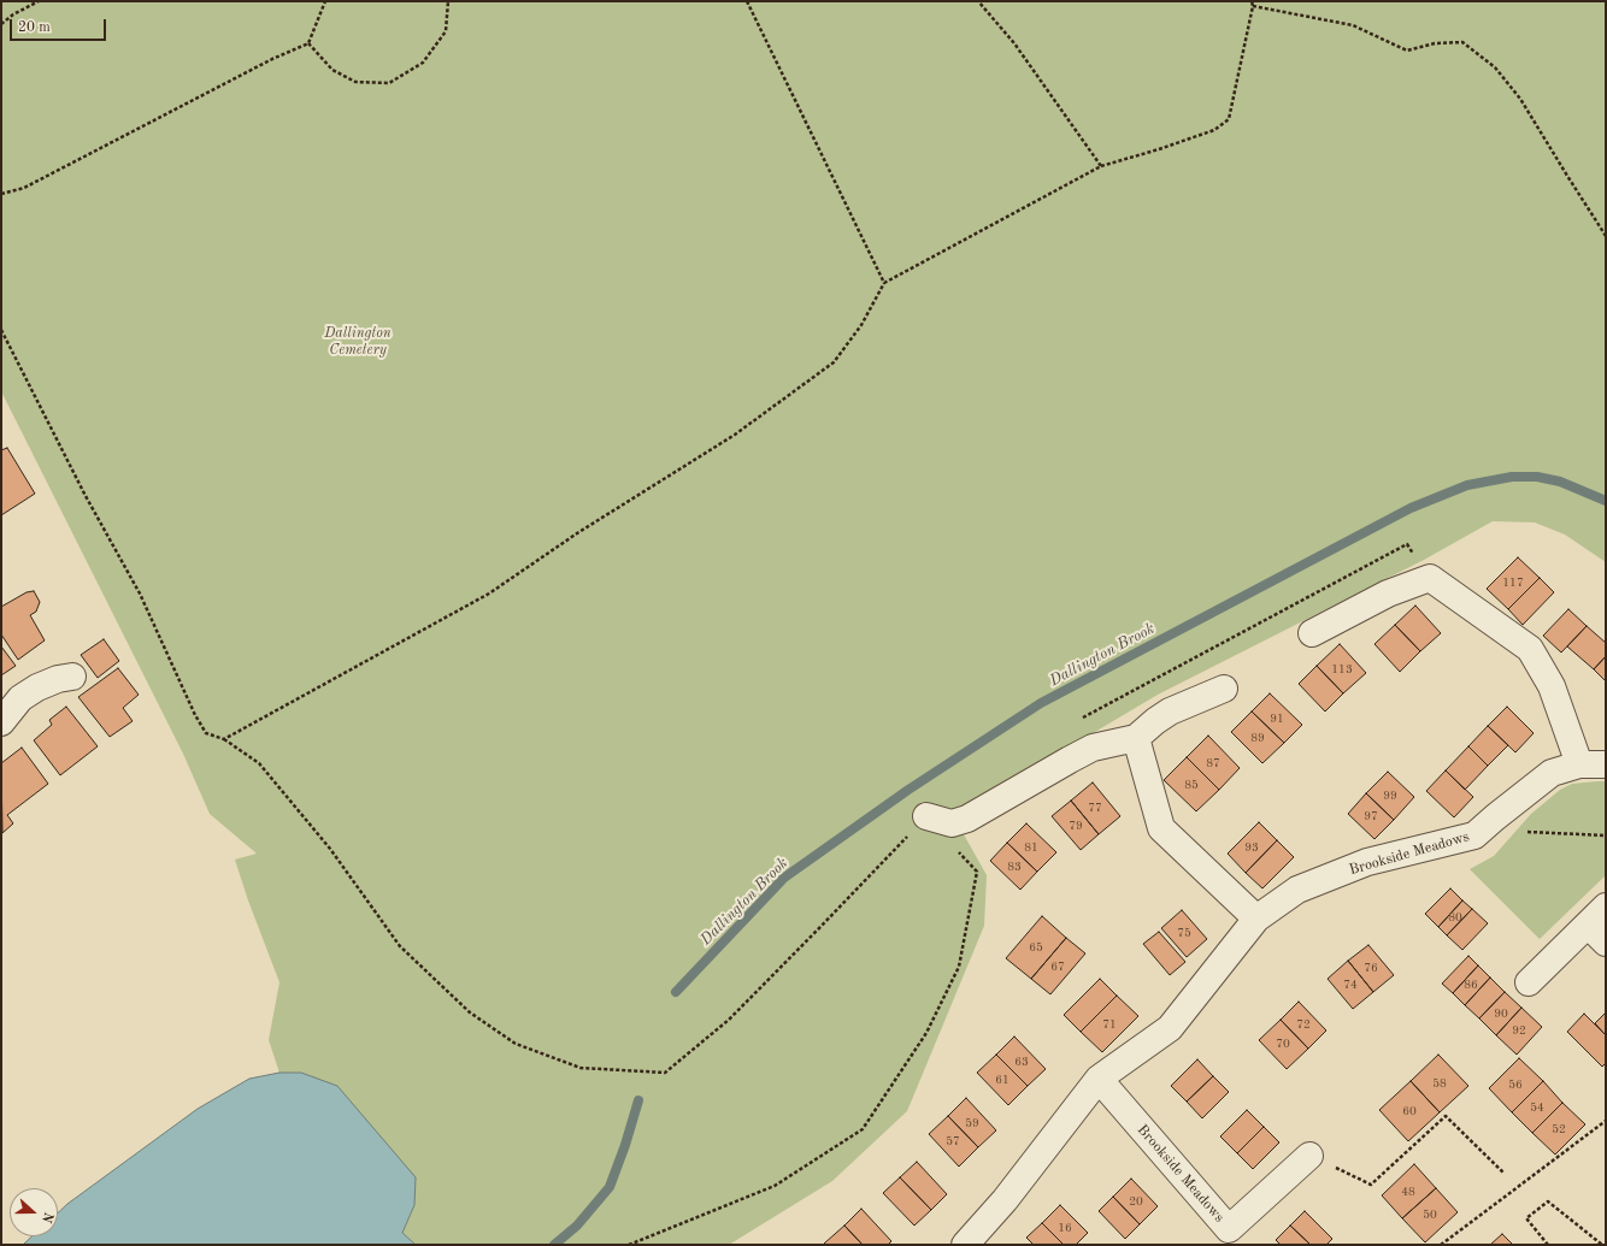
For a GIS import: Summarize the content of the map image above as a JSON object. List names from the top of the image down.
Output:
{
  "streets": {
    "street": ["Brookside Meadows"]
  },
  "water": ["Dallington Brook"],
  "parks": ["Dallington Cemetery"],
  "house_numbers": [
    "117",
    "113",
    "91",
    "89",
    "87",
    "85",
    "99",
    "77",
    "97",
    "79",
    "81",
    "93",
    "83",
    "80",
    "75",
    "65",
    "67",
    "76",
    "74",
    "86",
    "90",
    "71",
    "72",
    "92",
    "70",
    "63",
    "61",
    "58",
    "56",
    "54",
    "60",
    "59",
    "52",
    "57",
    "48",
    "20",
    "50",
    "16"
  ],
  "scale_bar": "20 m",
  "north": "right"
}
